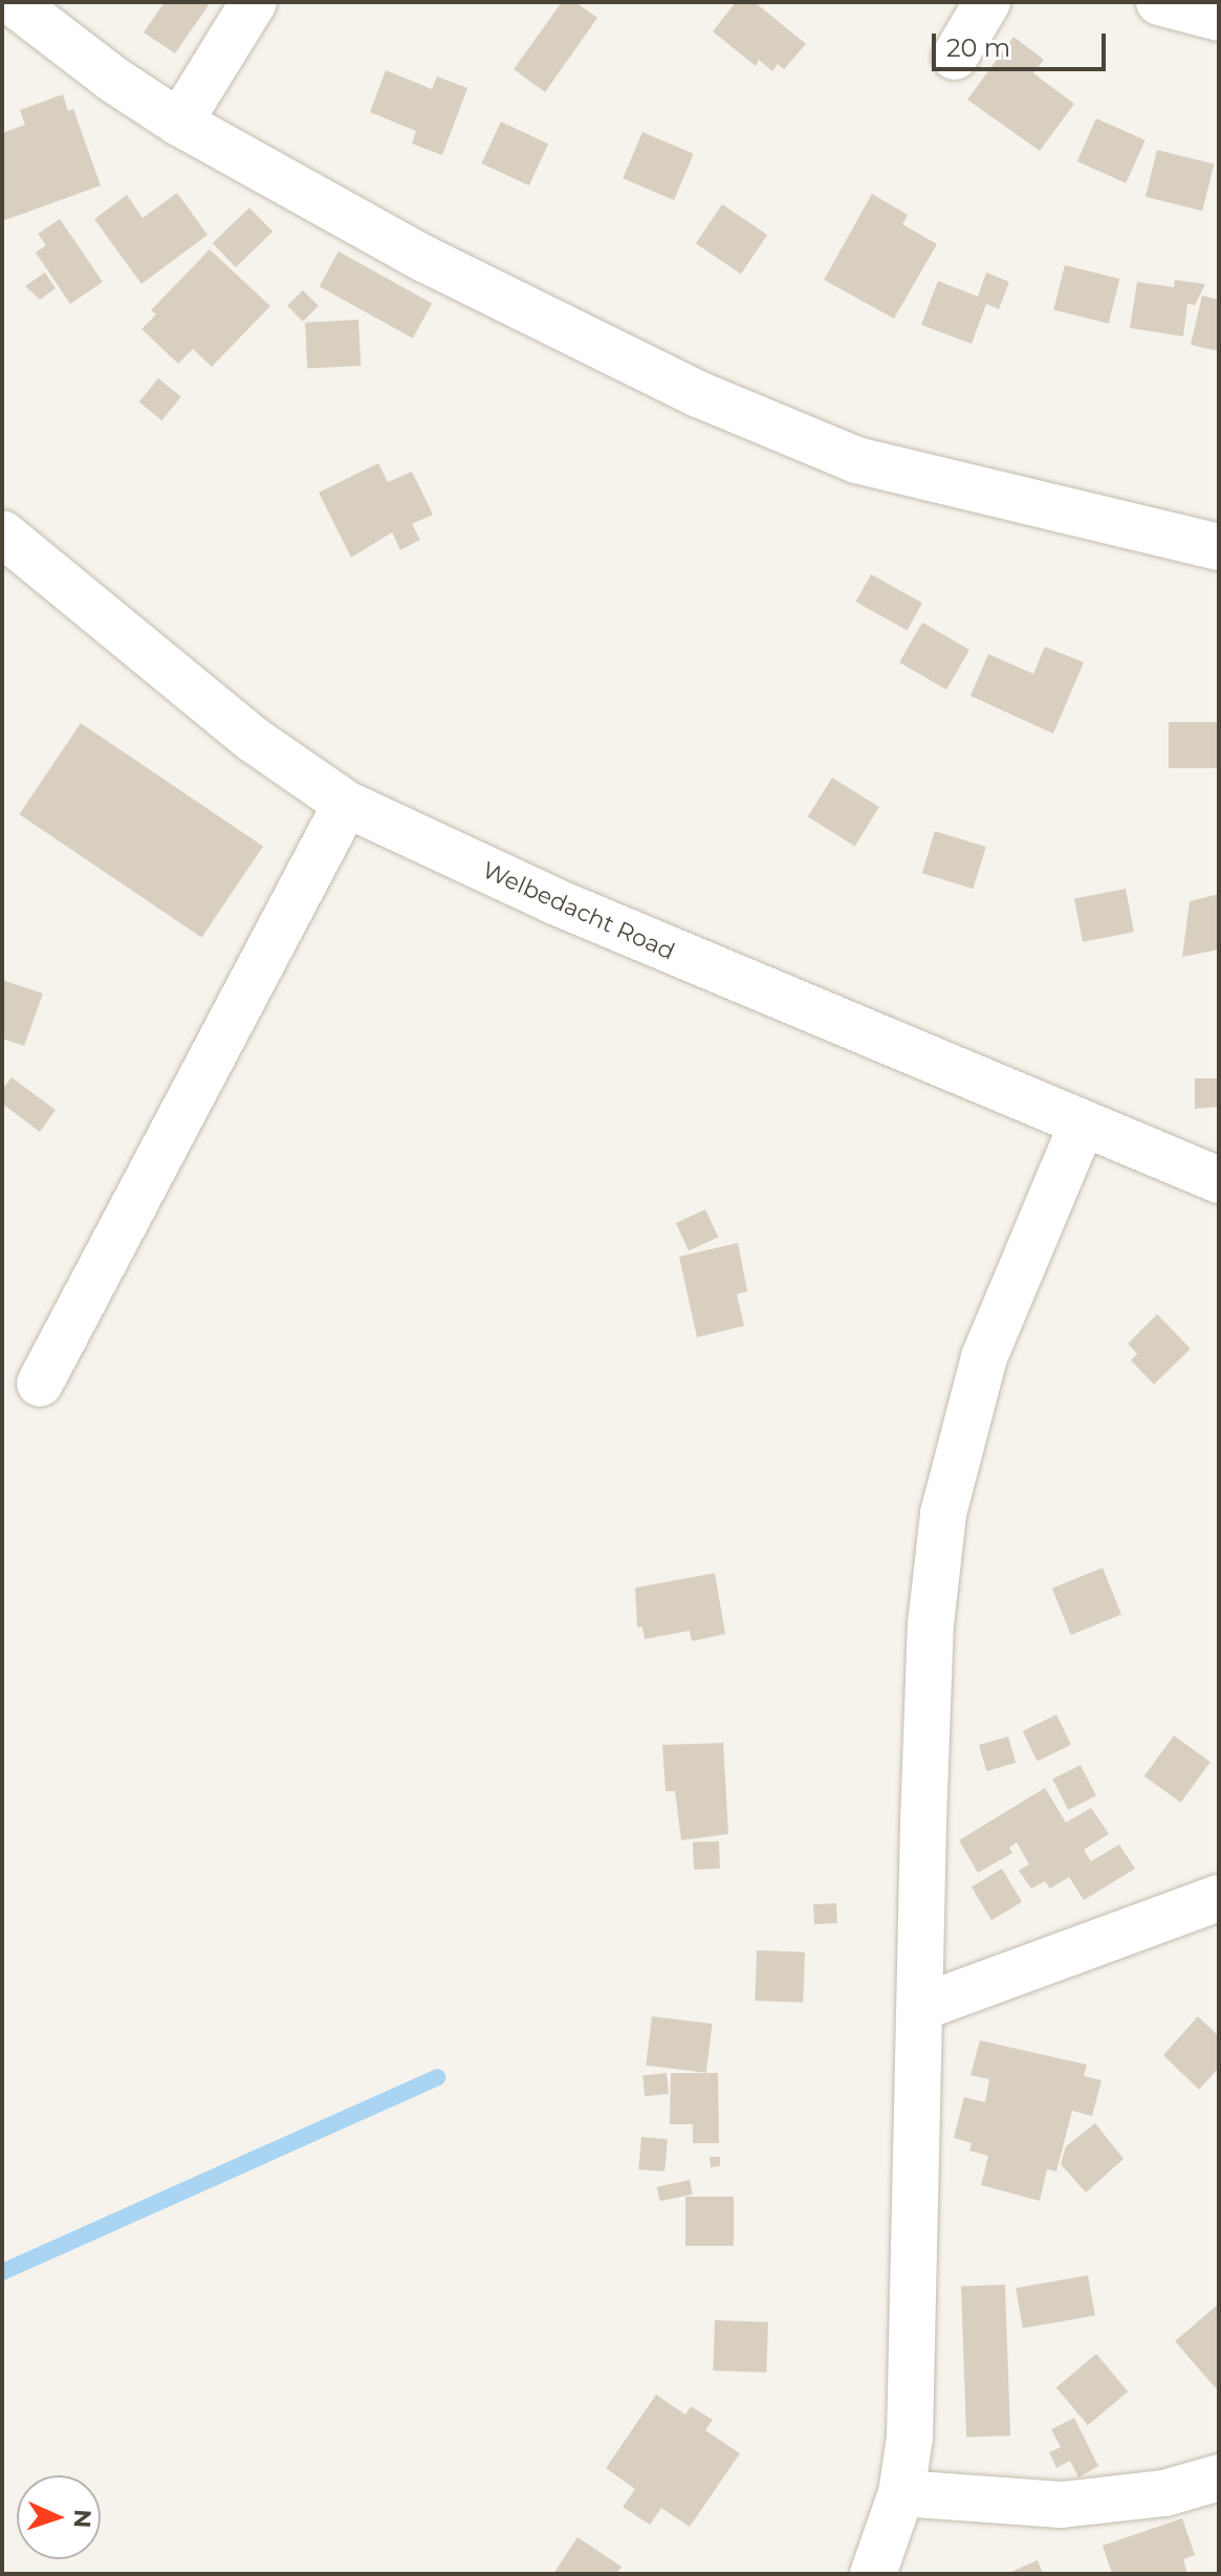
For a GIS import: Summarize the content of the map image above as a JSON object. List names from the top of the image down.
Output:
{
  "streets": {
    "street": ["Welbedacht Road"]
  },
  "scale_bar": "20 m",
  "north": "right"
}
